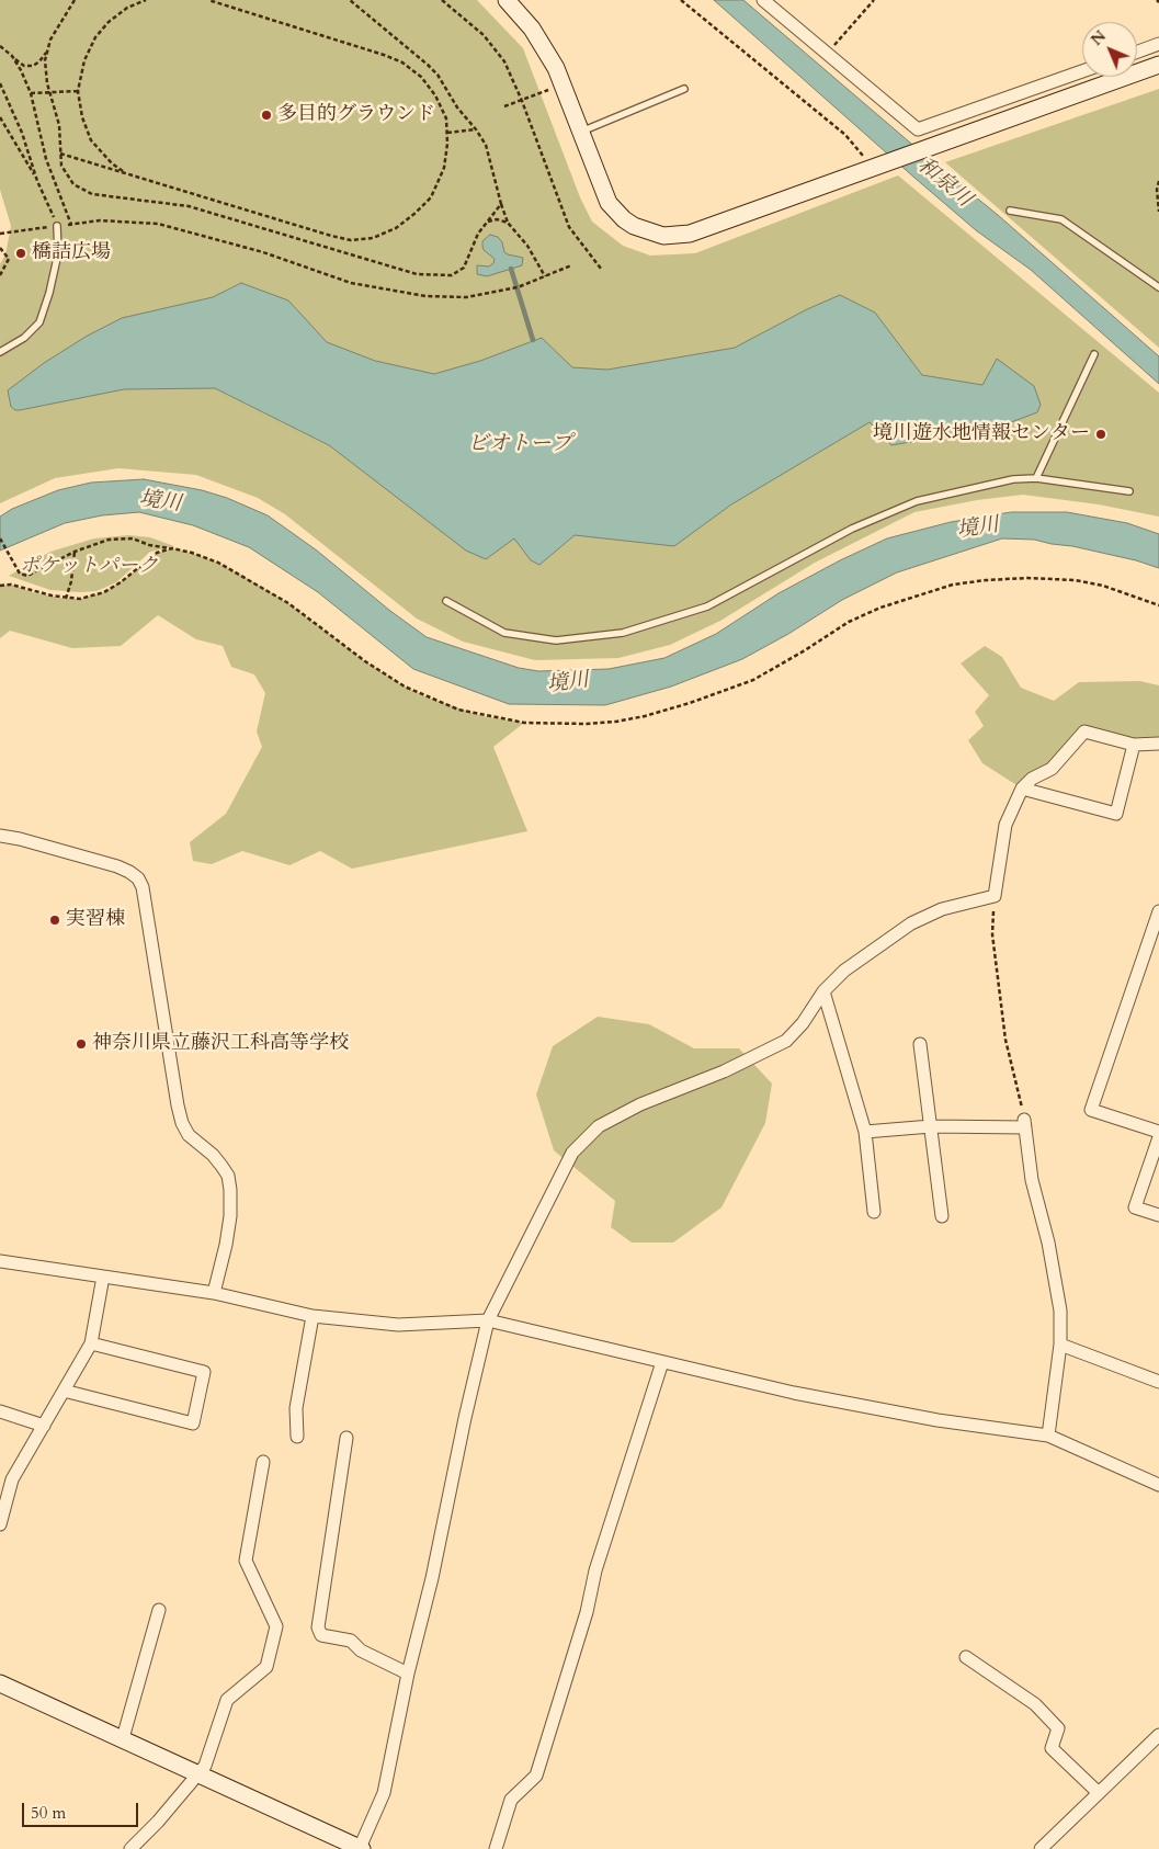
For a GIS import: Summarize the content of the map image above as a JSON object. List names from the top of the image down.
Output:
{
  "water": ["和泉川", "ビオトープ", "境川"],
  "parks": ["ポケットパーク"],
  "places": [
    "多目的グラウンド",
    "橋詰広場",
    "境川遊水地情報センター",
    "実習棟",
    "神奈川県立藤沢工科高等学校"
  ],
  "scale_bar": "50 m",
  "north": "top left"
}
